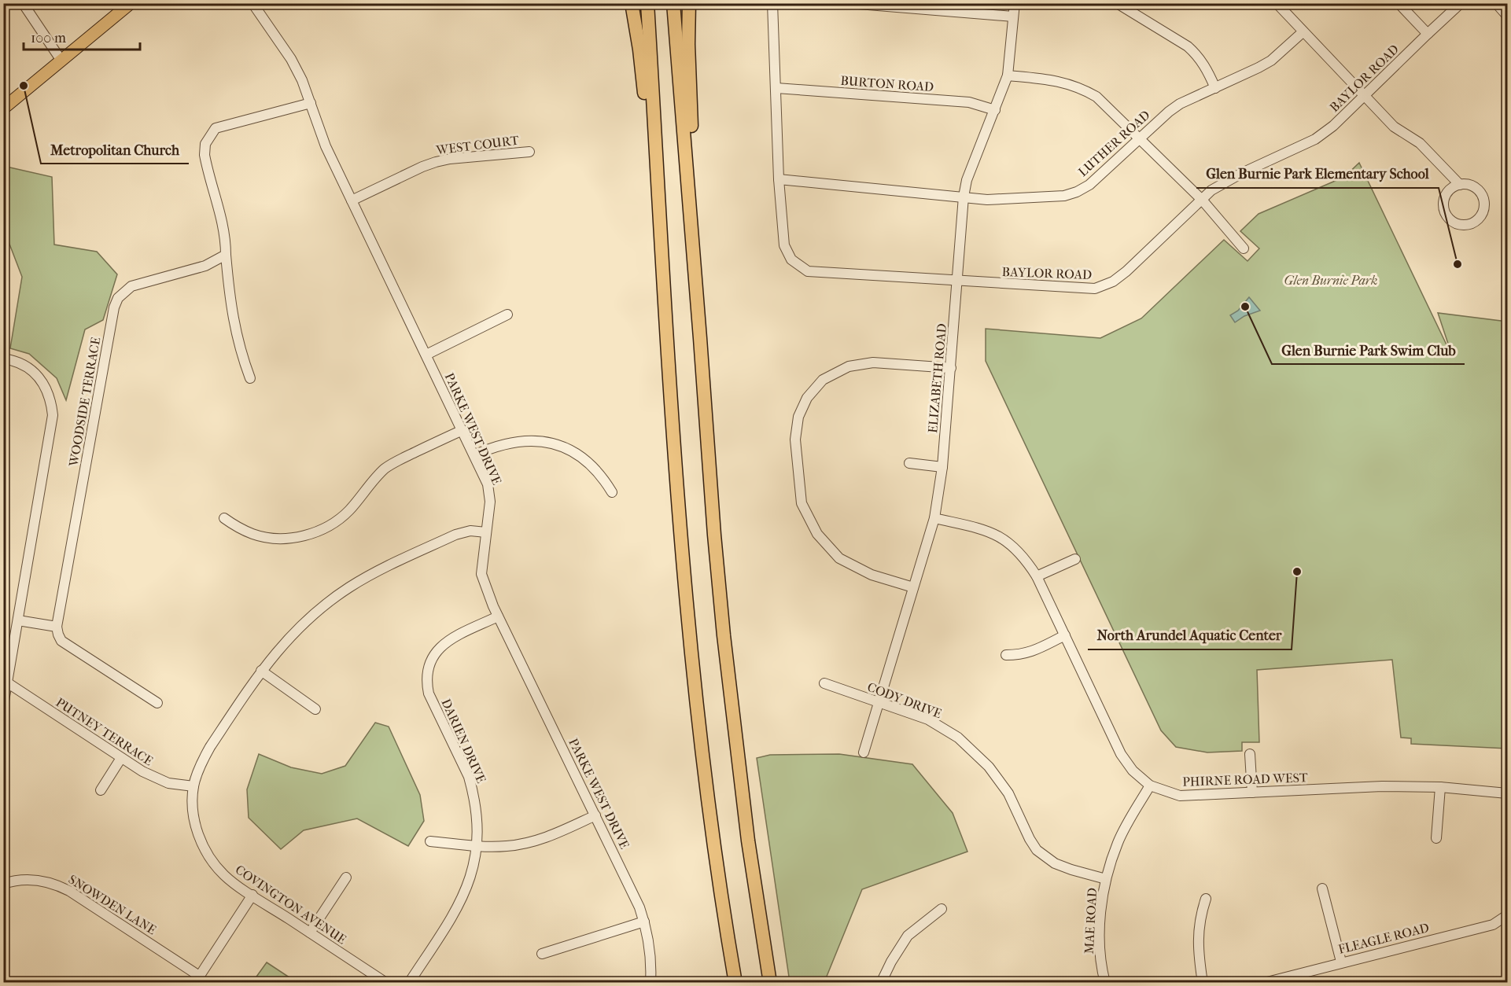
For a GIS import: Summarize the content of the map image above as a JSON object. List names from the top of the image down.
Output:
{
  "streets": {
    "street": [
      "BAYLOR ROAD",
      "BURTON ROAD",
      "LUTHER ROAD",
      "WEST COURT",
      "ELIZABETH ROAD",
      "WOODSIDE TERRACE",
      "PARKE WEST DRIVE",
      "CODY DRIVE",
      "PUTNEY TERRACE",
      "DARIEN DRIVE",
      "PHIRNE ROAD WEST",
      "SNOWDEN LANE",
      "COVINGTON AVENUE",
      "MAE ROAD",
      "FLEAGLE ROAD"
    ]
  },
  "crossings": [
    ["BAYLOR ROAD", "BURTON ROAD"],
    ["BAYLOR ROAD", "LUTHER ROAD"],
    ["BAYLOR ROAD", "ELIZABETH ROAD"],
    ["BURTON ROAD", "ELIZABETH ROAD"],
    ["LUTHER ROAD", "ELIZABETH ROAD"],
    ["WEST COURT", "PARKE WEST DRIVE"],
    ["ELIZABETH ROAD", "CODY DRIVE"],
    ["ELIZABETH ROAD", "PHIRNE ROAD WEST"],
    ["PARKE WEST DRIVE", "DARIEN DRIVE"],
    ["PARKE WEST DRIVE", "COVINGTON AVENUE"],
    ["CODY DRIVE", "MAE ROAD"],
    ["PUTNEY TERRACE", "COVINGTON AVENUE"],
    ["PHIRNE ROAD WEST", "MAE ROAD"]
  ],
  "parks": ["Glen Burnie Park"],
  "places": [
    "Metropolitan Church",
    "Glen Burnie Park Elementary School",
    "Glen Burnie Park Swim Club",
    "North Arundel Aquatic Center"
  ],
  "scale_bar": "100 m"
}
